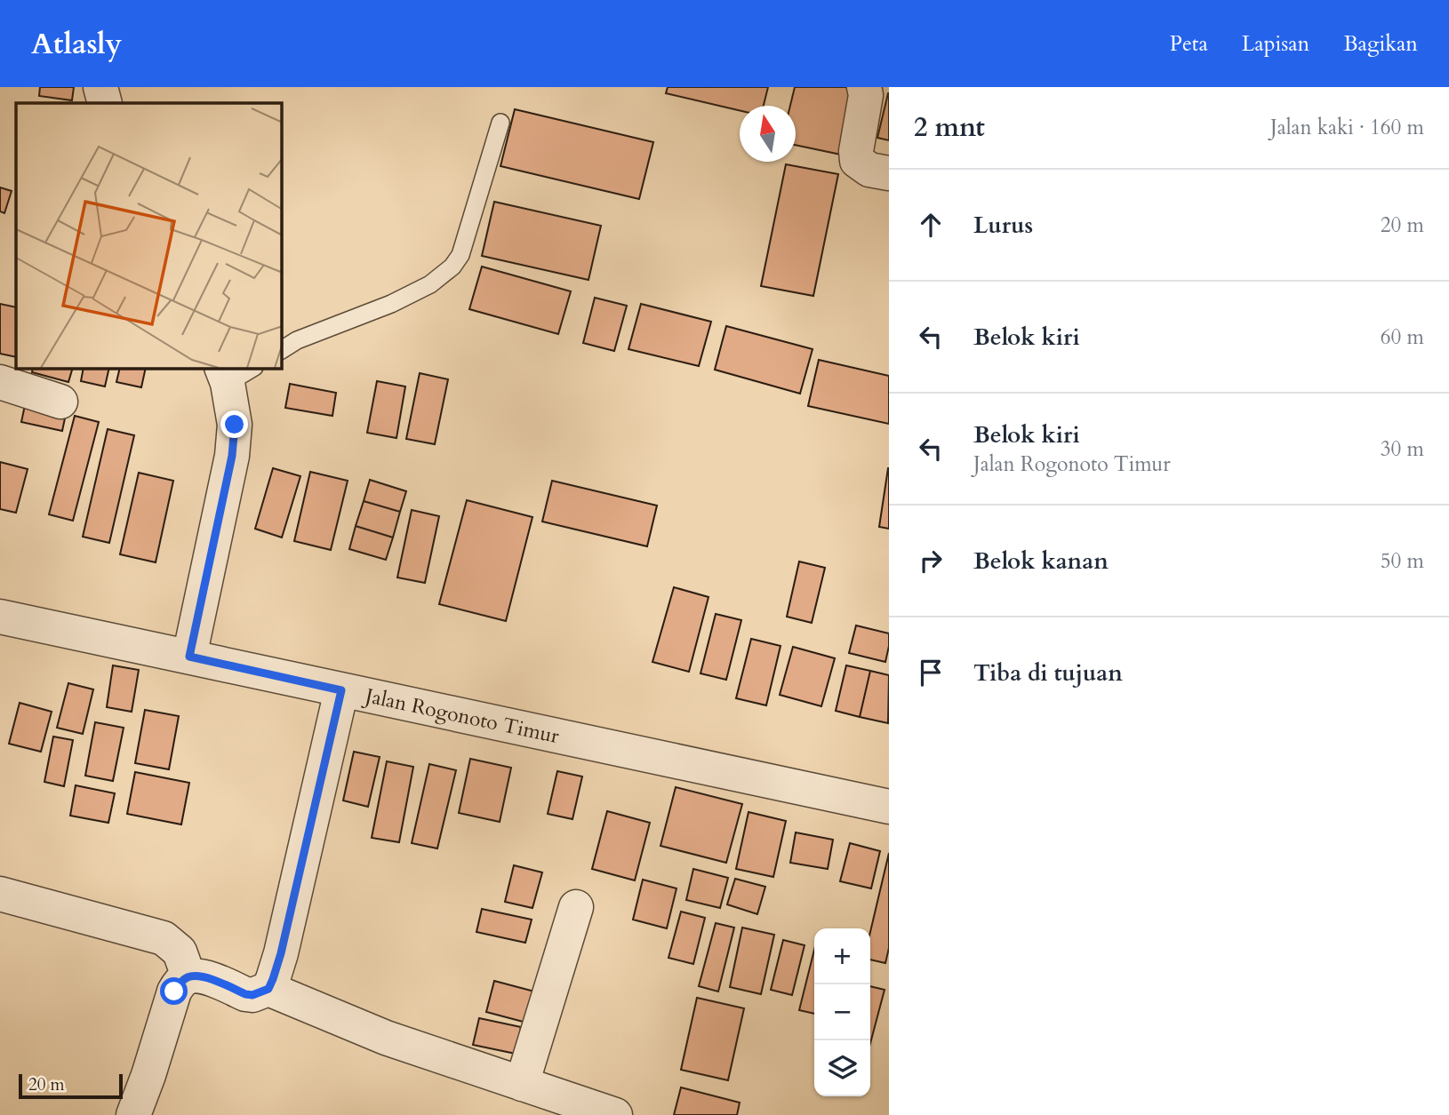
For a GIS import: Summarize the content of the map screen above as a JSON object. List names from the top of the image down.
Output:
{
  "streets": {
    "street": ["Jalan Rogonoto Timur"]
  },
  "scale_bar": "20 m",
  "north": "top",
  "page": {
    "header": "Atlasly",
    "nav": ["Peta", "Lapisan", "Bagikan"],
    "heading": ["2 mnt", "Jalan kaki · 160 m"],
    "list": [
      ["Lurus", "20 m"],
      ["Belok kiri", "60 m"],
      ["Belok kiri", "Jalan Rogonoto Timur", "30 m"],
      ["Belok kanan", "50 m"],
      "Tiba di tujuan"
    ],
    "map_buttons": ["+", "−"],
    "scale": "20 m"
  }
}
